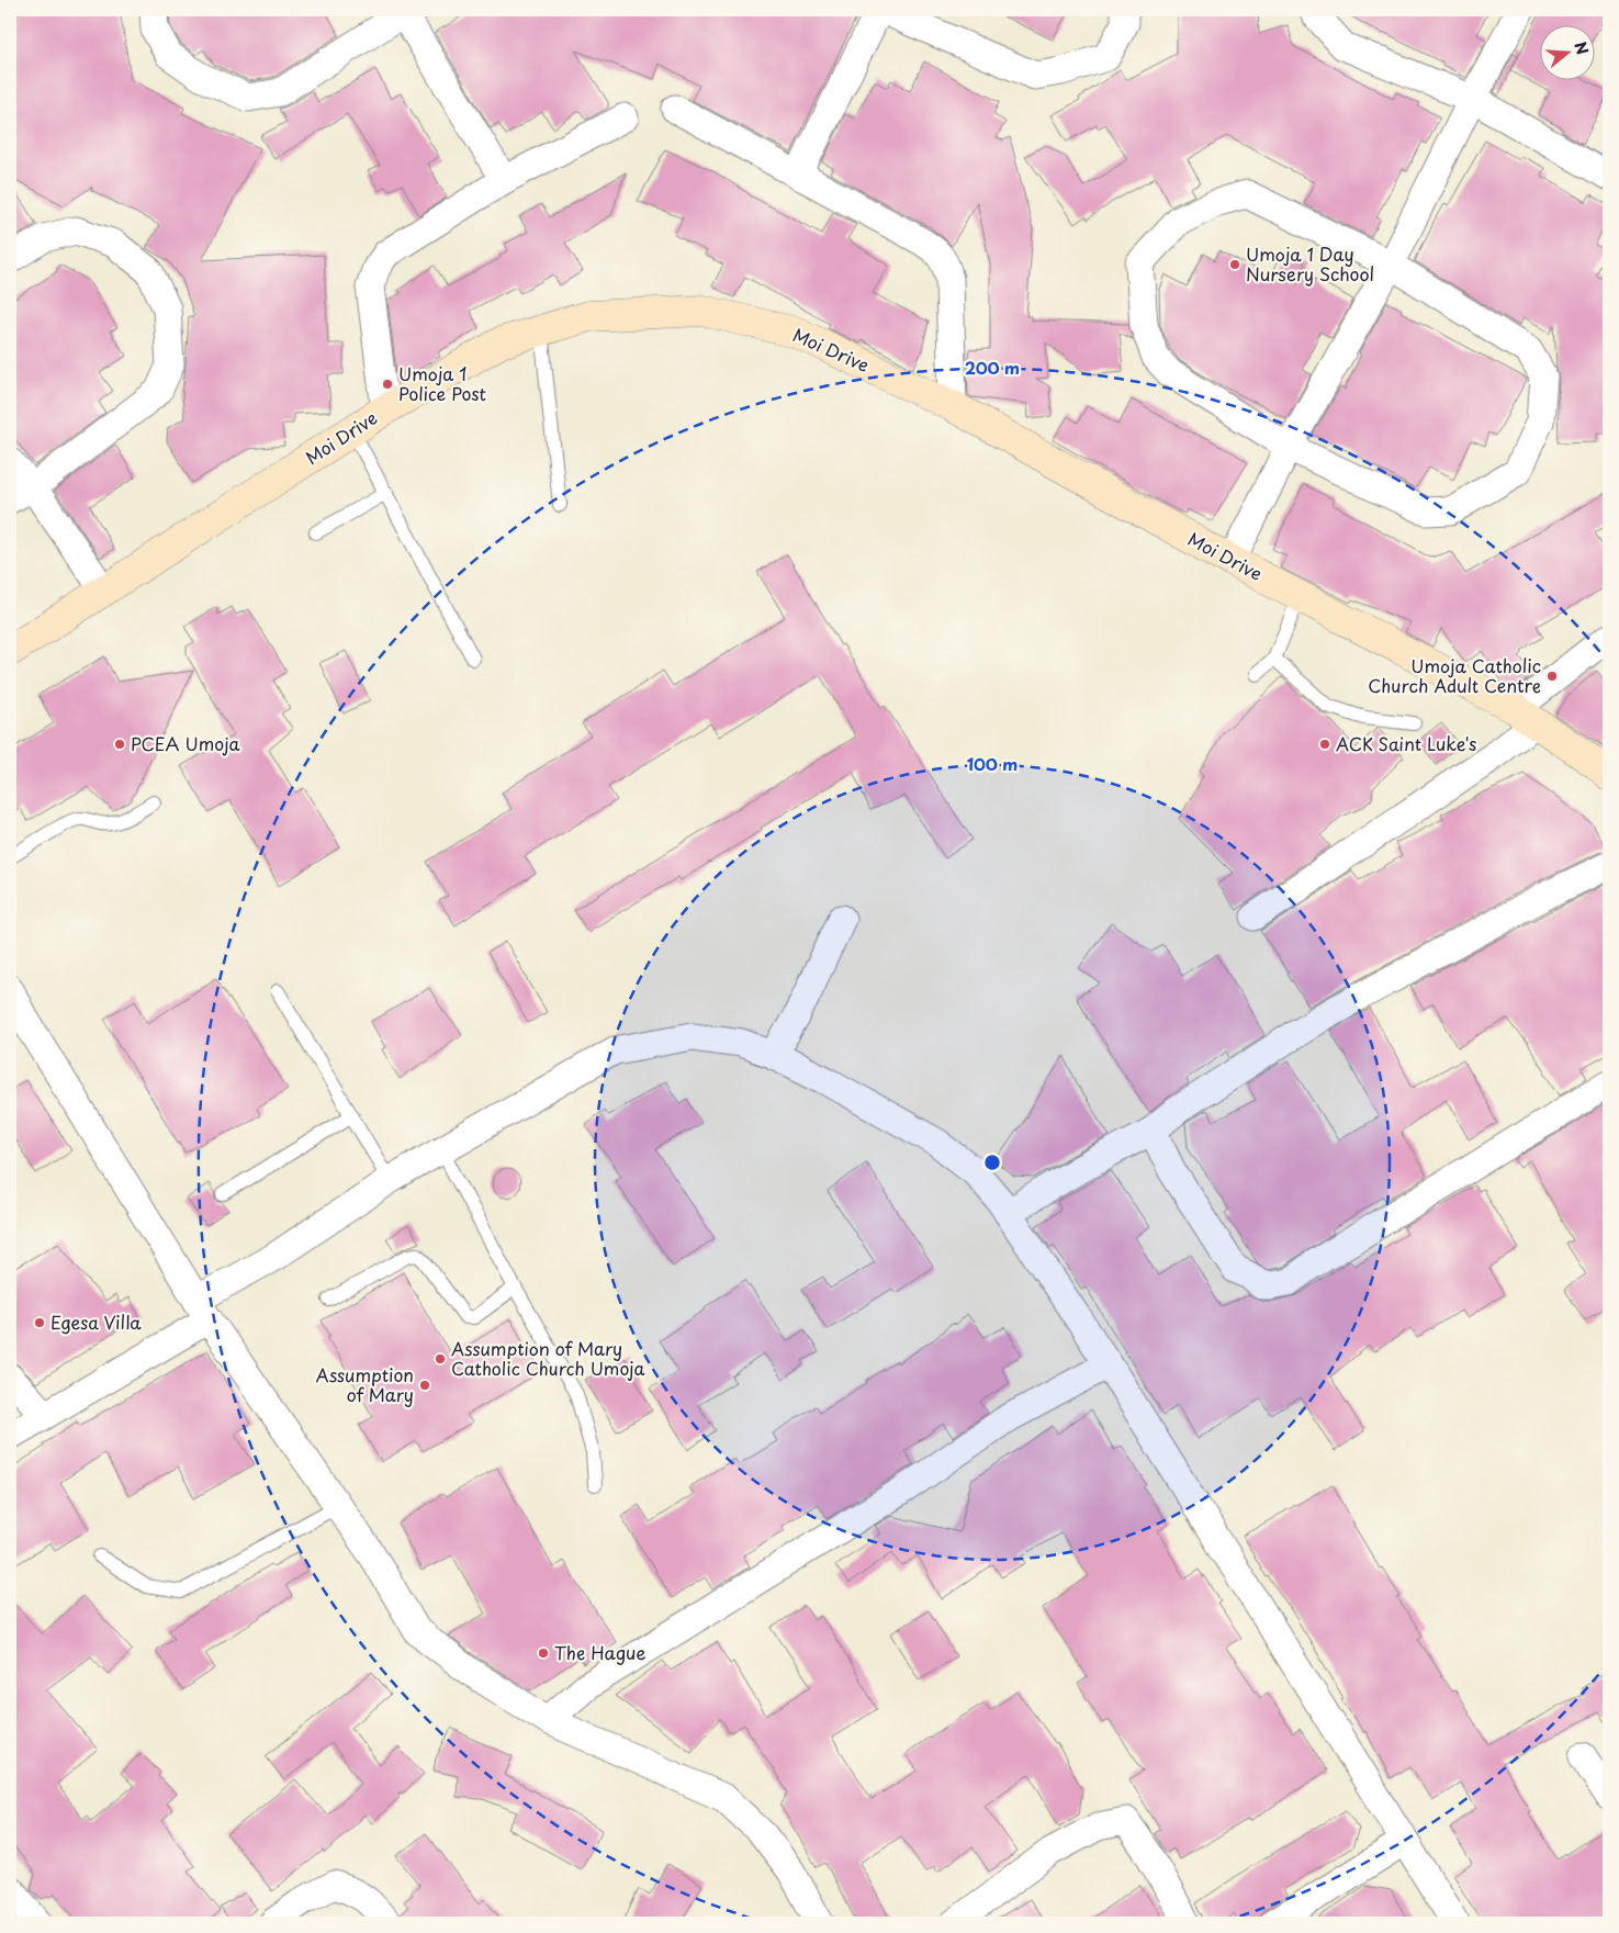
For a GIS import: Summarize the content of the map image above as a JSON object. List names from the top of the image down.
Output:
{
  "streets": {
    "street": ["Moi Drive"]
  },
  "places": [
    "Umoja 1 Day Nursery School",
    "Umoja 1 Police Post",
    "Umoja Catholic Church Adult Centre",
    "PCEA Umoja",
    "ACK Saint Luke's",
    "Egesa Villa",
    "Assumption of Mary Catholic Church Umoja",
    "Assumption of Mary",
    "The Hague"
  ],
  "north": "right",
  "rings": ["200 m", "100 m"]
}
